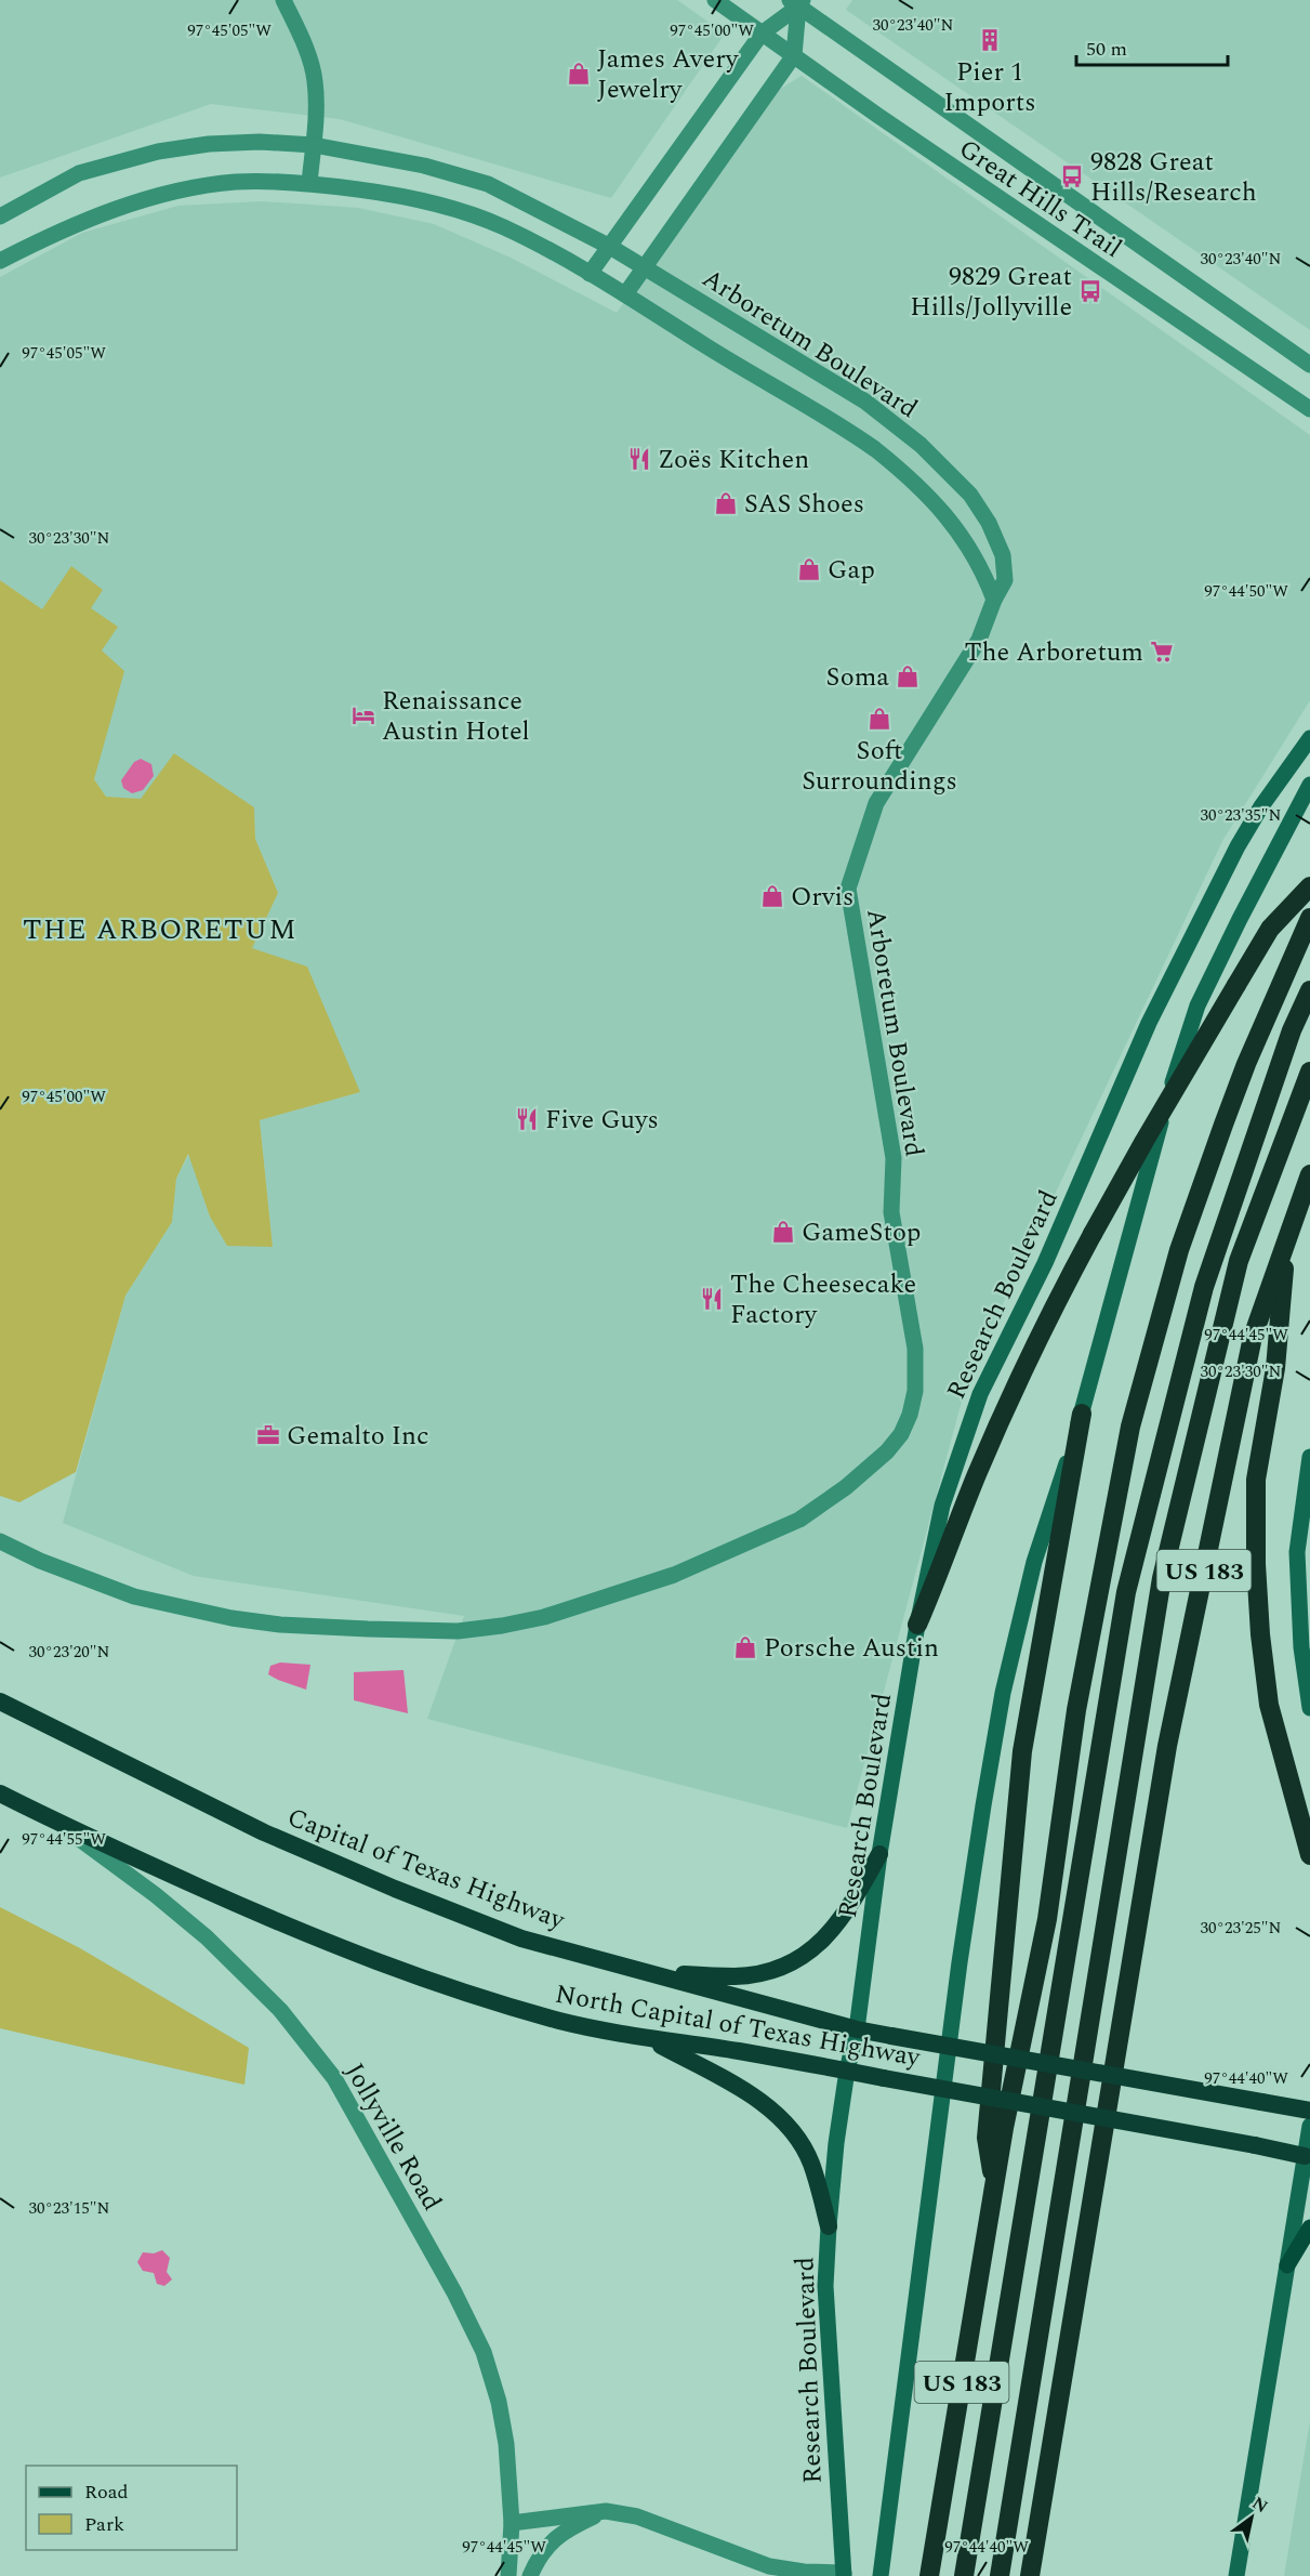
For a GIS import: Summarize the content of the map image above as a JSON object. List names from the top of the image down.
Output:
{
  "streets": {
    "highway": ["US 183", "Capital of Texas Highway", "North Capital of Texas Highway"],
    "main road": ["Research Boulevard"],
    "street": ["Great Hills Trail", "Arboretum Boulevard", "Jollyville Road"]
  },
  "crossings": [
    ["Research Boulevard", "Capital of Texas Highway"],
    ["Research Boulevard", "North Capital of Texas Highway"],
    ["Capital of Texas Highway", "North Capital of Texas Highway"],
    ["North Capital of Texas Highway", "Jollyville Road"]
  ],
  "districts": ["THE ARBORETUM"],
  "places": {
    "building": ["Pier 1 Imports"],
    "shop": [
      "James Avery Jewelry",
      "SAS Shoes",
      "Gap",
      "Soma",
      "Soft Surroundings",
      "Orvis",
      "GameStop",
      "Porsche Austin"
    ],
    "bus stop": ["9828 Great Hills/Research", "9829 Great Hills/Jollyville"],
    "restaurant": ["Zoës Kitchen", "Five Guys", "The Cheesecake Factory"],
    "supermarket": ["The Arboretum"],
    "hotel": ["Renaissance Austin Hotel"],
    "office": ["Gemalto Inc"]
  },
  "legend": ["Road", "Park"],
  "scale_bar": "50 m",
  "north": "top right",
  "coordinates": [
    "30°23'40\"N",
    "97°45'05\"W",
    "97°45'00\"W",
    "30°23'30\"N",
    "97°44'50\"W",
    "30°23'35\"N",
    "97°44'45\"W",
    "30°23'20\"N",
    "97°44'55\"W",
    "30°23'25\"N",
    "97°44'40\"W",
    "30°23'15\"N"
  ]
}
